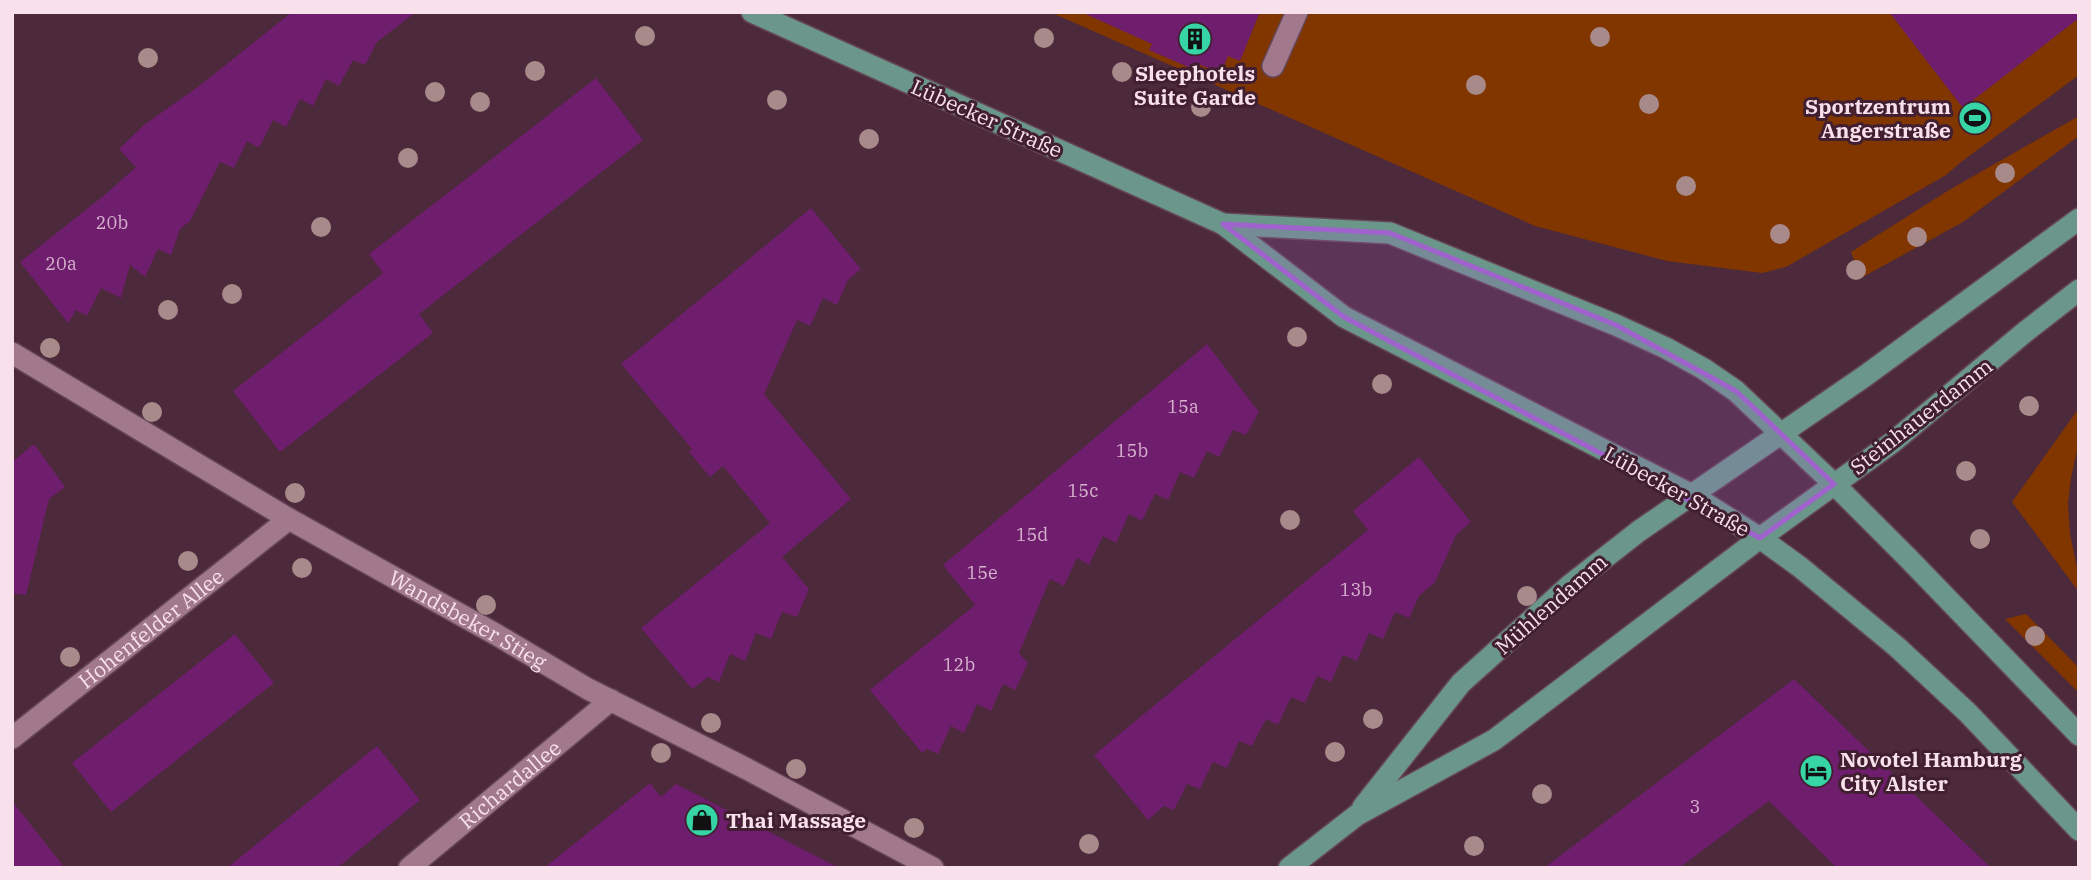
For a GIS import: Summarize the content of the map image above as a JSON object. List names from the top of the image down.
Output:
{
  "streets": {
    "main road": ["Lübecker Straße", "Steinhauerdamm", "Mühlendamm"],
    "street": ["Wandsbeker Stieg", "Hohenfelder Allee", "Richardallee"]
  },
  "crossings": [
    ["Lübecker Straße", "Steinhauerdamm"],
    ["Lübecker Straße", "Mühlendamm"],
    ["Steinhauerdamm", "Mühlendamm"],
    ["Wandsbeker Stieg", "Hohenfelder Allee"],
    ["Wandsbeker Stieg", "Richardallee"]
  ],
  "places": {
    "building": ["Sleephotels Suite Garde"],
    "sports": ["Sportzentrum Angerstraße"],
    "hotel": ["Novotel Hamburg City Alster"],
    "shop": ["Thai Massage"]
  },
  "house_numbers": [
    "20b",
    "20a",
    "15a",
    "15b",
    "15c",
    "15d",
    "15e",
    "13b",
    "12b",
    "3"
  ]
}
